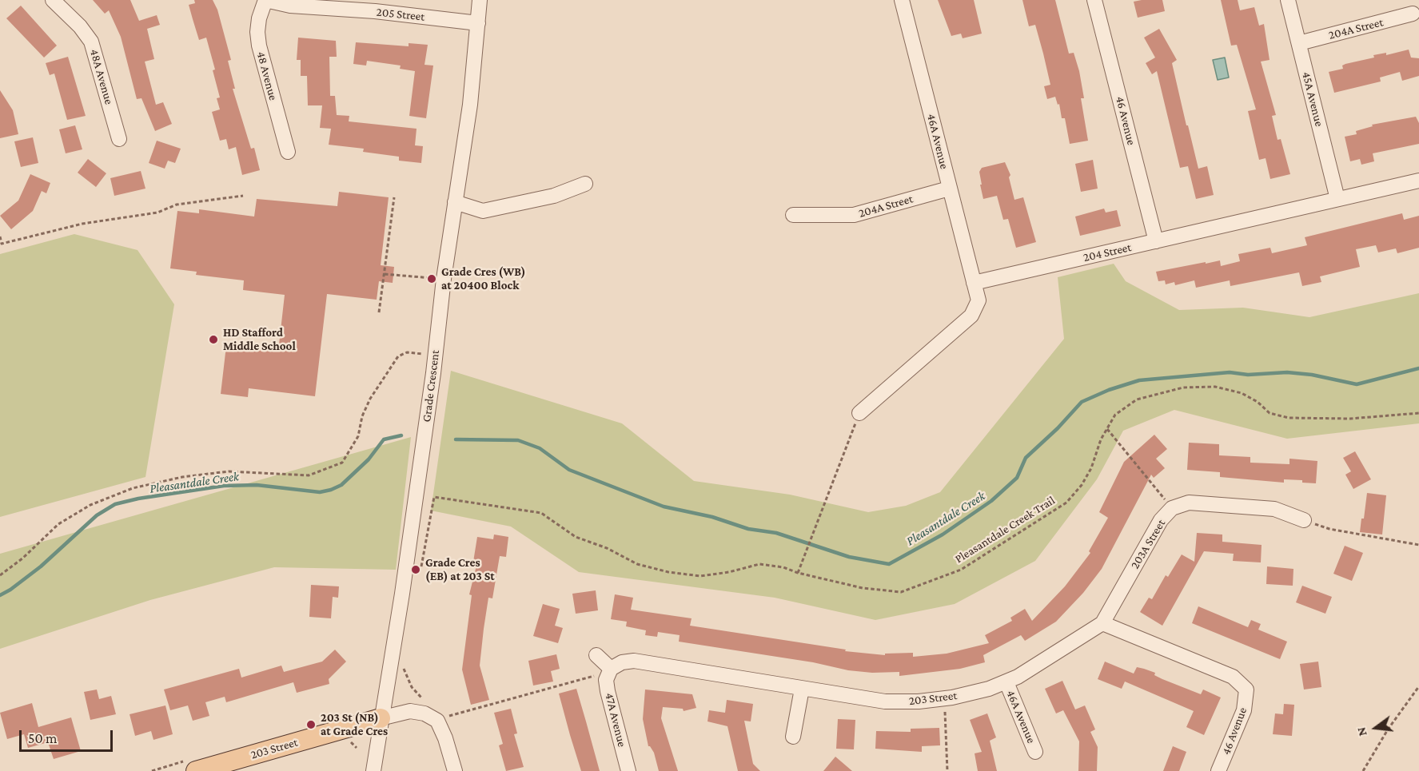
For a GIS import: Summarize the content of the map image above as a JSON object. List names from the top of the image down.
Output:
{
  "streets": {
    "main road": ["203 Street"],
    "street": [
      "205 Street",
      "204A Street",
      "48 Avenue",
      "48A Avenue",
      "45A Avenue",
      "46 Avenue",
      "46A Avenue",
      "204 Street",
      "Grade Crescent",
      "203A Street",
      "47A Avenue"
    ],
    "path": ["Pleasantdale Creek Trail"]
  },
  "crossings": [
    ["205 Street", "48 Avenue"],
    ["205 Street", "Grade Crescent"],
    ["204A Street", "45A Avenue"],
    ["204A Street", "46A Avenue"],
    ["45A Avenue", "204 Street"],
    ["46 Avenue", "204 Street"],
    ["46 Avenue", "203A Street"],
    ["46 Avenue", "203 Street"],
    ["46A Avenue", "204 Street"],
    ["46A Avenue", "203 Street"],
    ["Grade Crescent", "203 Street"],
    ["203A Street", "203 Street"],
    ["203 Street", "47A Avenue"]
  ],
  "water": ["Pleasantdale Creek"],
  "places": [
    "Grade Cres (WB) at 20400 Block",
    "HD Stafford Middle School",
    "Grade Cres (EB) at 203 St",
    "203 St (NB) at Grade Cres"
  ],
  "scale_bar": "50 m",
  "north": "left"
}
